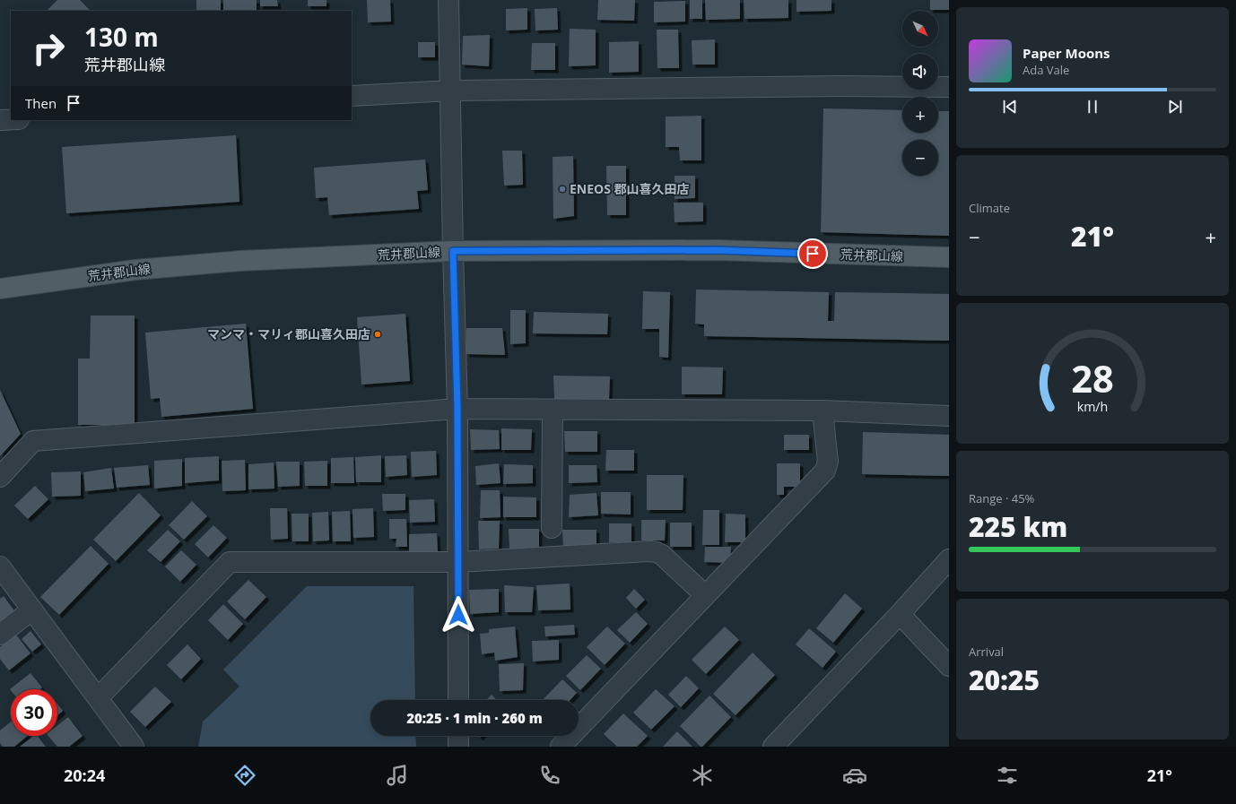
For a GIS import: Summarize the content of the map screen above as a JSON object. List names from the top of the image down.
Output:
{
  "streets": {
    "main road": ["荒井郡山線"]
  },
  "places": ["ENEOS 郡山喜久田店", "マンマ・マリィ郡山喜久田店"],
  "north": "bottom right",
  "page": {
    "map_buttons": ["+", "−"],
    "turn": ["130 m", "荒井郡山線"],
    "song": ["Paper Moons", "Ada Vale"],
    "then": "Then",
    "tile": [
      "Climate",
      ["Range · 45%", "225 km"],
      ["Arrival", "20:25"]
    ],
    "heat": ["−", "21°", "+"],
    "limit": "30",
    "trip": "20:25 · 1 min · 260 m",
    "tabs": ["20:24", "21°"],
    "gauge": ["28", "km/h"]
  }
}
